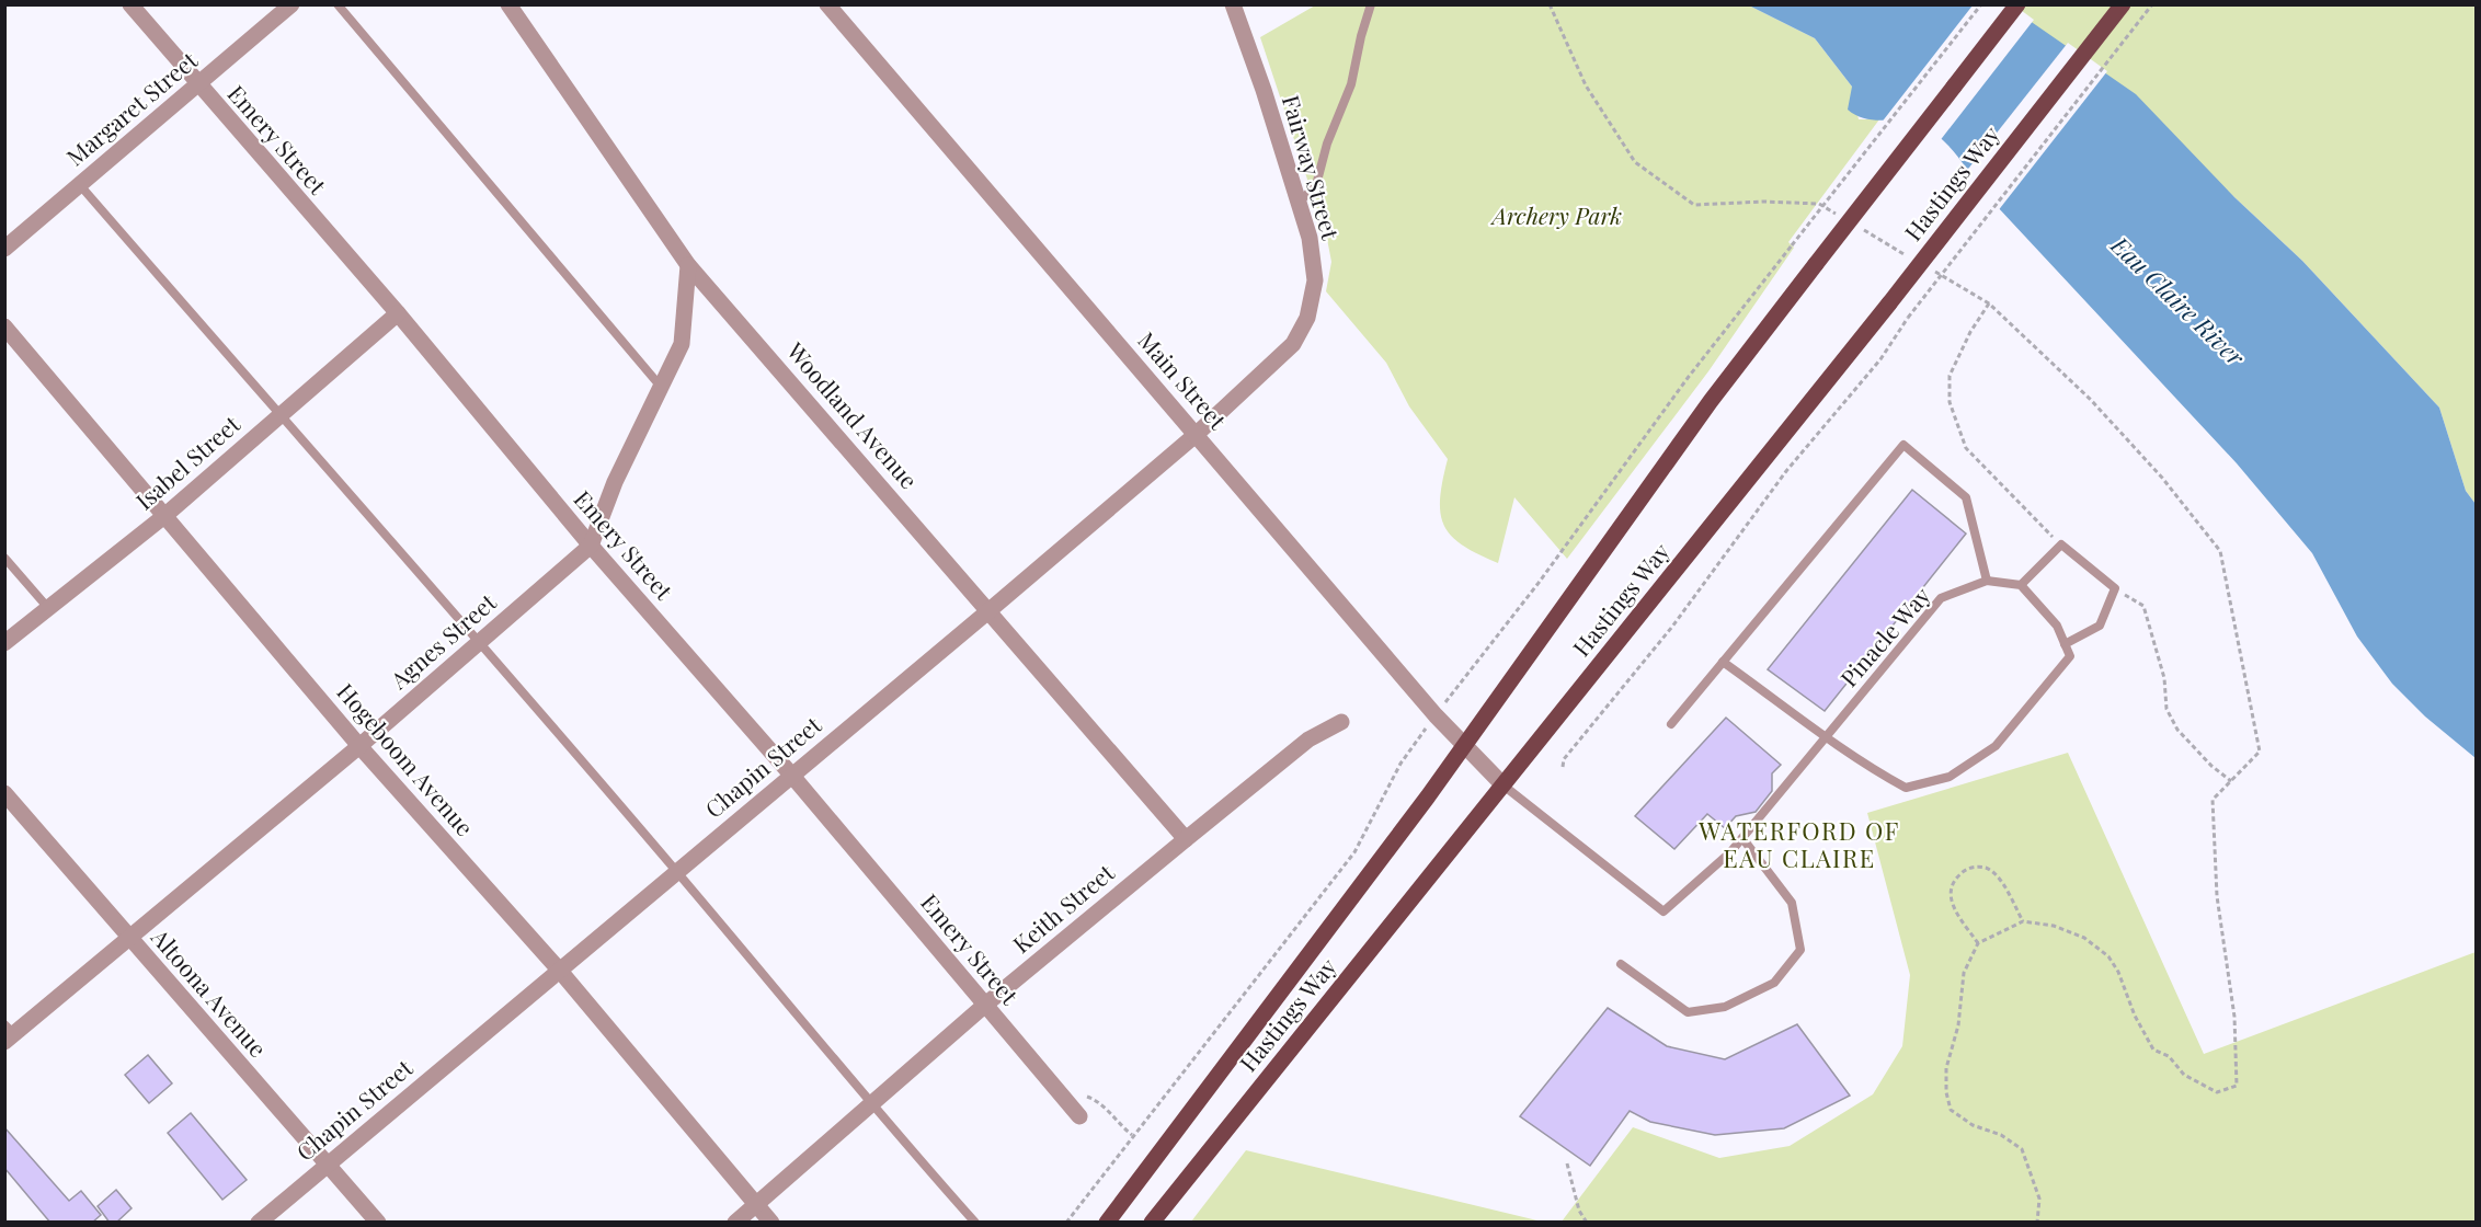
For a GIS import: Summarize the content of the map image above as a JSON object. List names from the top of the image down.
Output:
{
  "streets": {
    "main road": ["Hastings Way"],
    "street": [
      "Margaret Street",
      "Emery Street",
      "Fairway Street",
      "Main Street",
      "Woodland Avenue",
      "Isabel Street",
      "Agnes Street",
      "Hogeboom Avenue",
      "Chapin Street",
      "Keith Street",
      "Altoona Avenue"
    ],
    "lane": ["Pinacle Way"]
  },
  "crossings": [
    ["Margaret Street", "Emery Street"],
    ["Emery Street", "Isabel Street"],
    ["Emery Street", "Agnes Street"],
    ["Emery Street", "Chapin Street"],
    ["Emery Street", "Keith Street"],
    ["Fairway Street", "Chapin Street"],
    ["Hastings Way", "Main Street"],
    ["Hastings Way", "Pinacle Way"],
    ["Main Street", "Pinacle Way"],
    ["Main Street", "Chapin Street"],
    ["Woodland Avenue", "Agnes Street"],
    ["Woodland Avenue", "Chapin Street"],
    ["Woodland Avenue", "Keith Street"],
    ["Isabel Street", "Hogeboom Avenue"],
    ["Agnes Street", "Hogeboom Avenue"],
    ["Agnes Street", "Altoona Avenue"],
    ["Hogeboom Avenue", "Chapin Street"],
    ["Hogeboom Avenue", "Keith Street"],
    ["Chapin Street", "Altoona Avenue"]
  ],
  "districts": ["WATERFORD OF EAU CLAIRE"],
  "water": ["Eau Claire River"],
  "parks": ["Archery Park"]
}
